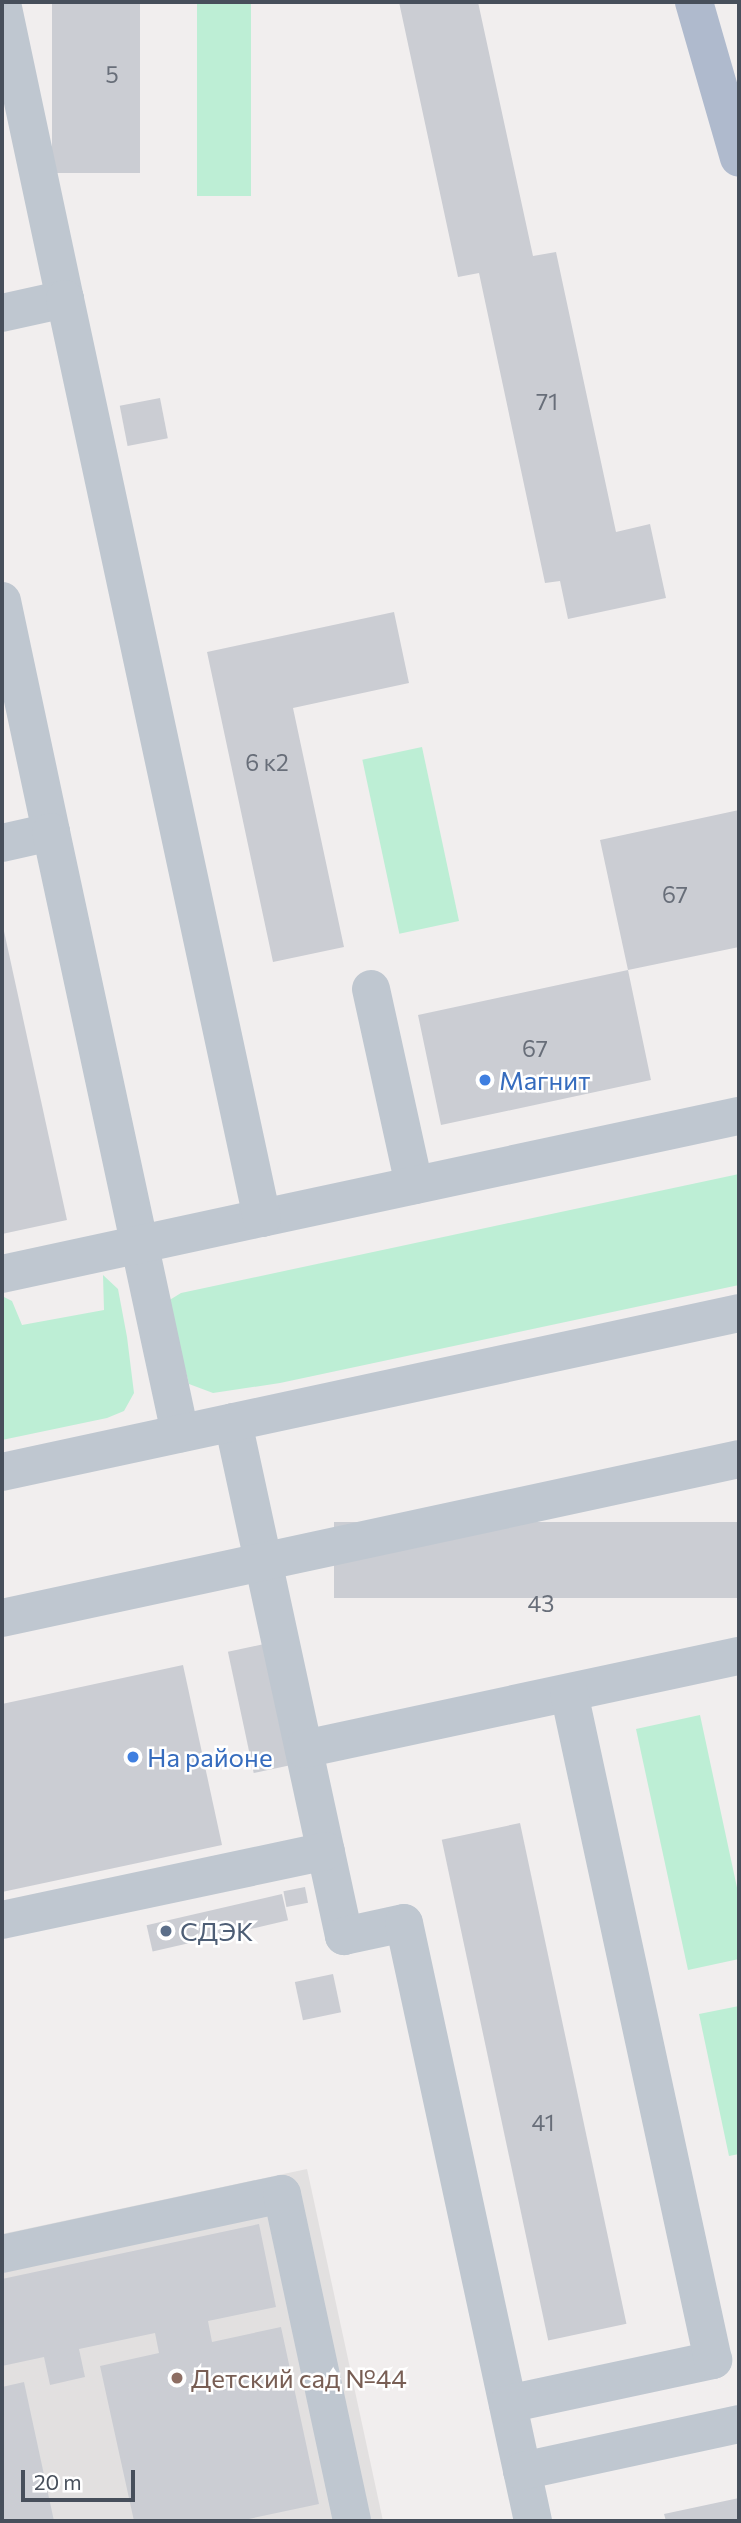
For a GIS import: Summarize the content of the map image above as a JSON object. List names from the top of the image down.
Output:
{
  "places": [
    "Магнит",
    "На районе",
    "СДЭК",
    "Детский сад №44"
  ],
  "house_numbers": [
    "5",
    "71",
    "6 к2",
    "67",
    "67",
    "43",
    "41"
  ],
  "scale_bar": "20 m"
}
